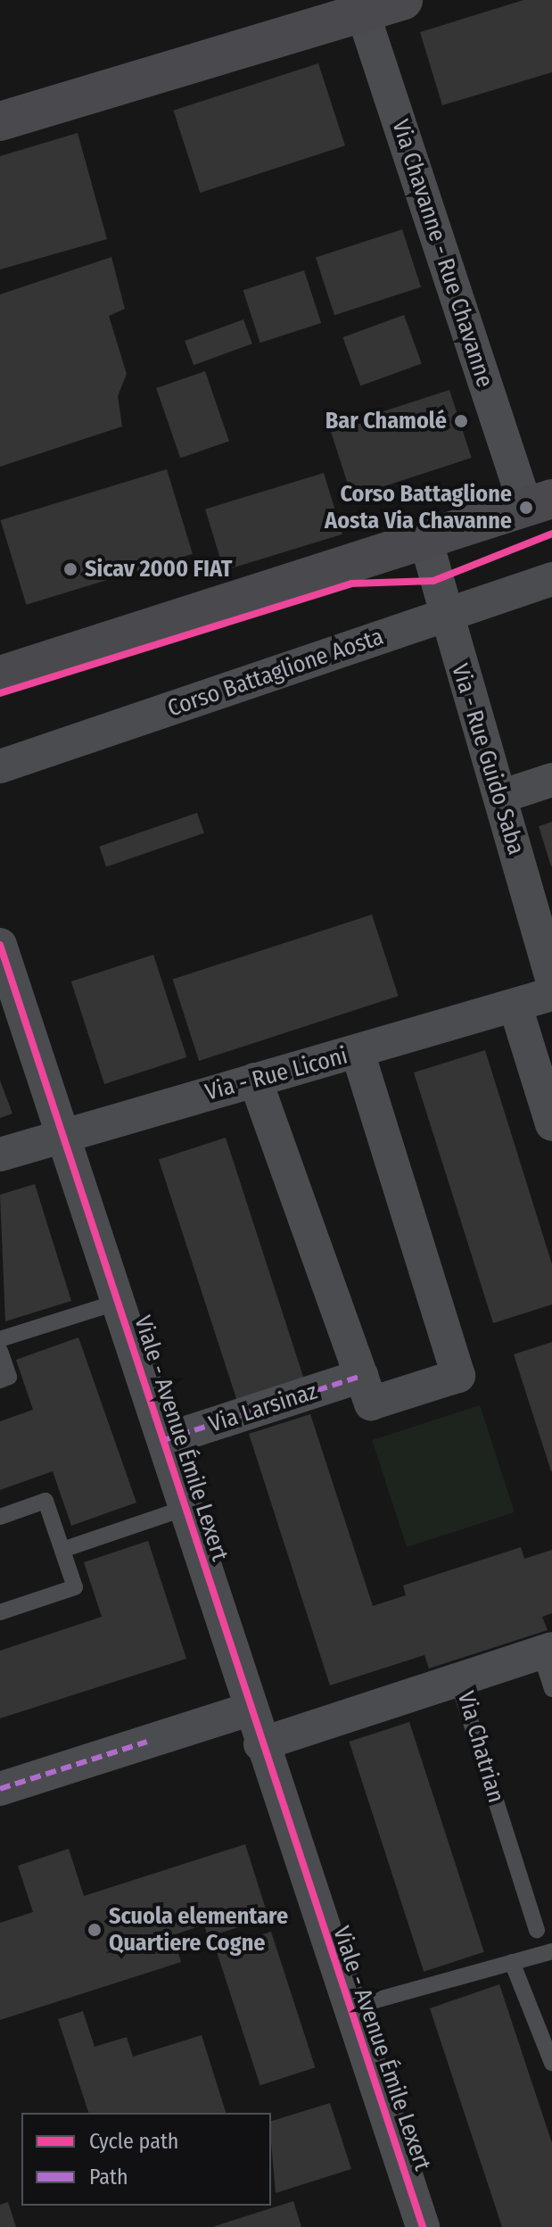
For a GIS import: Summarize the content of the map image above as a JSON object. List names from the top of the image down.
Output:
{
  "streets": {
    "street": [
      "Via Chavanne - Rue Chavanne",
      "Corso Battaglione Aosta",
      "Via - Rue Guido Saba",
      "Via - Rue Liconi",
      "Via Larsinaz",
      "Viale - Avenue Émile Lexert",
      "Via Chatrian"
    ]
  },
  "crossings": [
    ["Corso Battaglione Aosta", "Via - Rue Guido Saba"],
    ["Via - Rue Liconi", "Viale - Avenue Émile Lexert"],
    ["Via Larsinaz", "Viale - Avenue Émile Lexert"]
  ],
  "places": [
    "Bar Chamolé",
    "Corso Battaglione Aosta Via Chavanne",
    "Sicav 2000 FIAT",
    "Scuola elementare Quartiere Cogne"
  ],
  "legend": ["Cycle path", "Path"]
}
